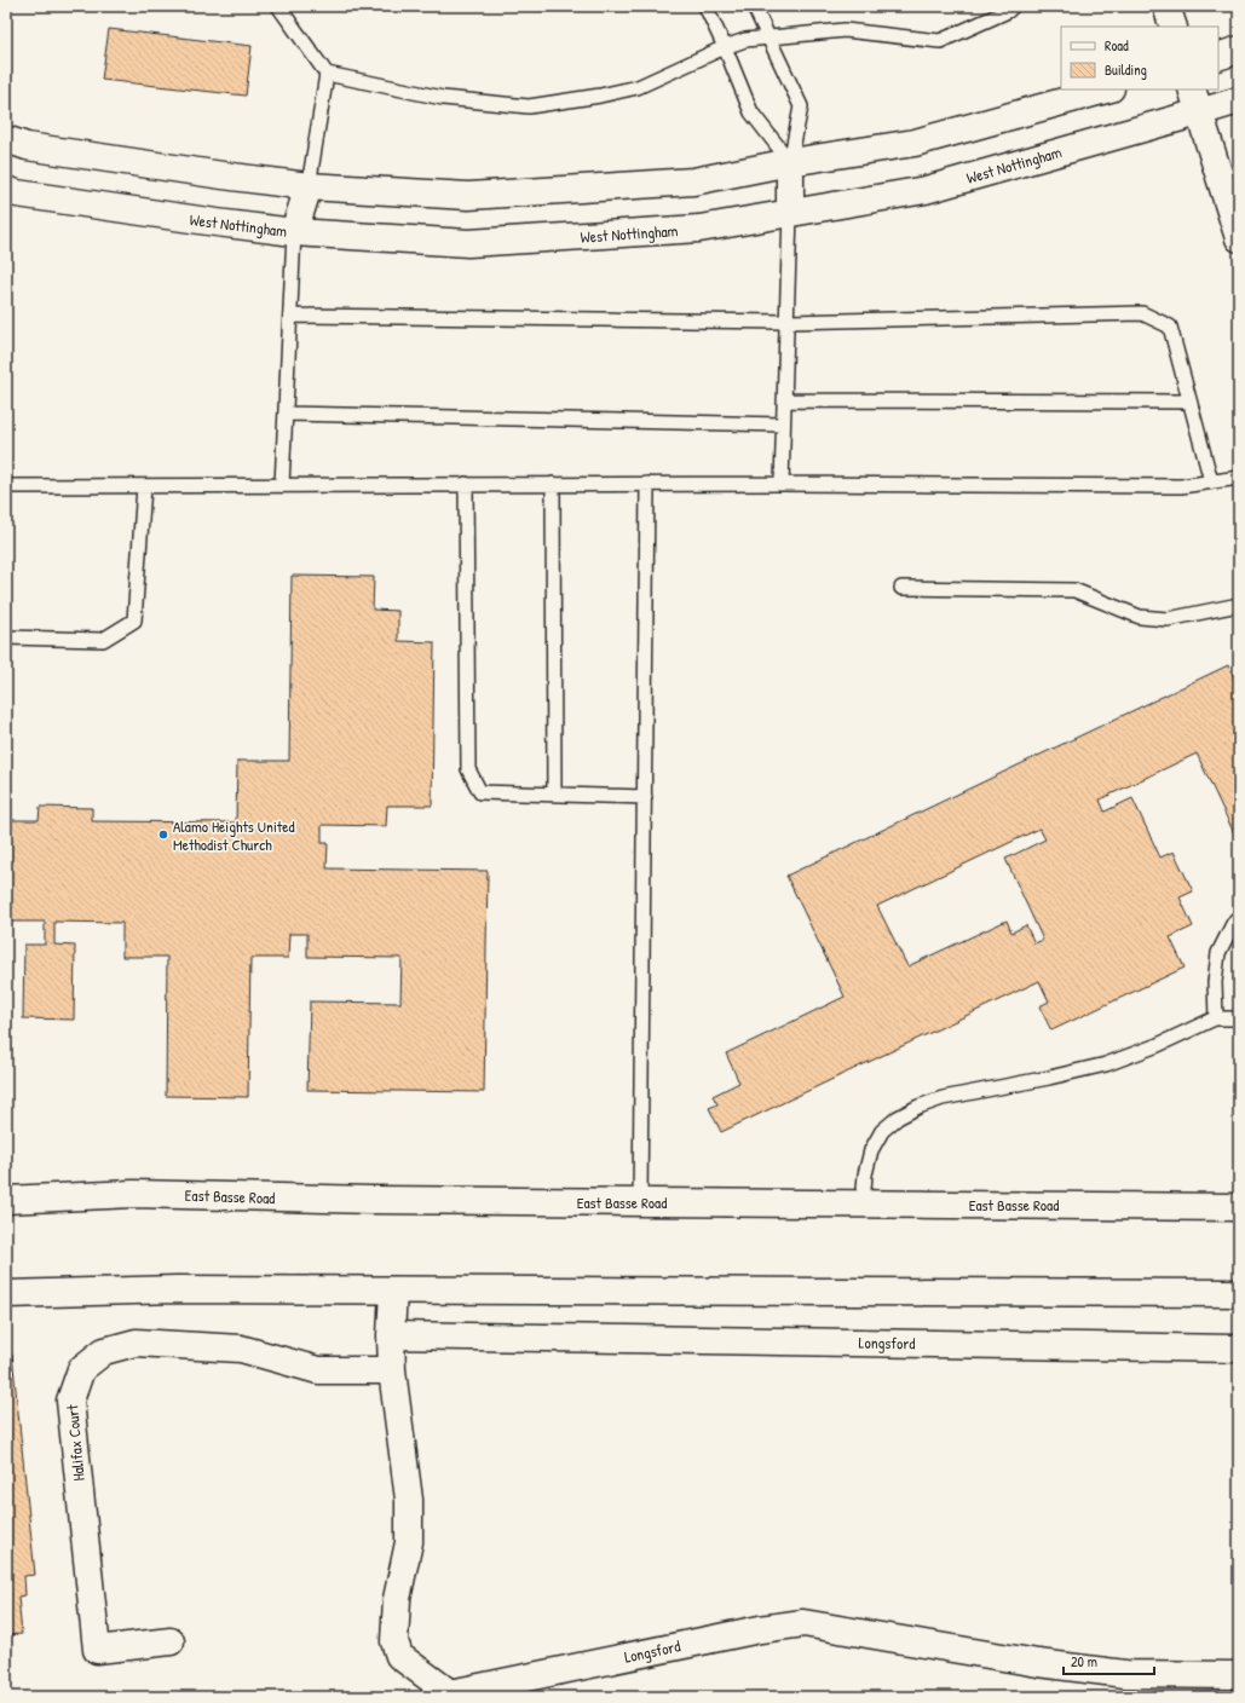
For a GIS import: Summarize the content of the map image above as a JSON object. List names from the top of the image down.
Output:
{
  "streets": {
    "street": [
      "West Nottingham",
      "East Basse Road",
      "Longsford",
      "Halifax Court"
    ]
  },
  "crossings": [
    ["Longsford", "Halifax Court"]
  ],
  "places": ["Alamo Heights United Methodist Church"],
  "legend": ["Road", "Building"],
  "scale_bar": "20 m"
}
